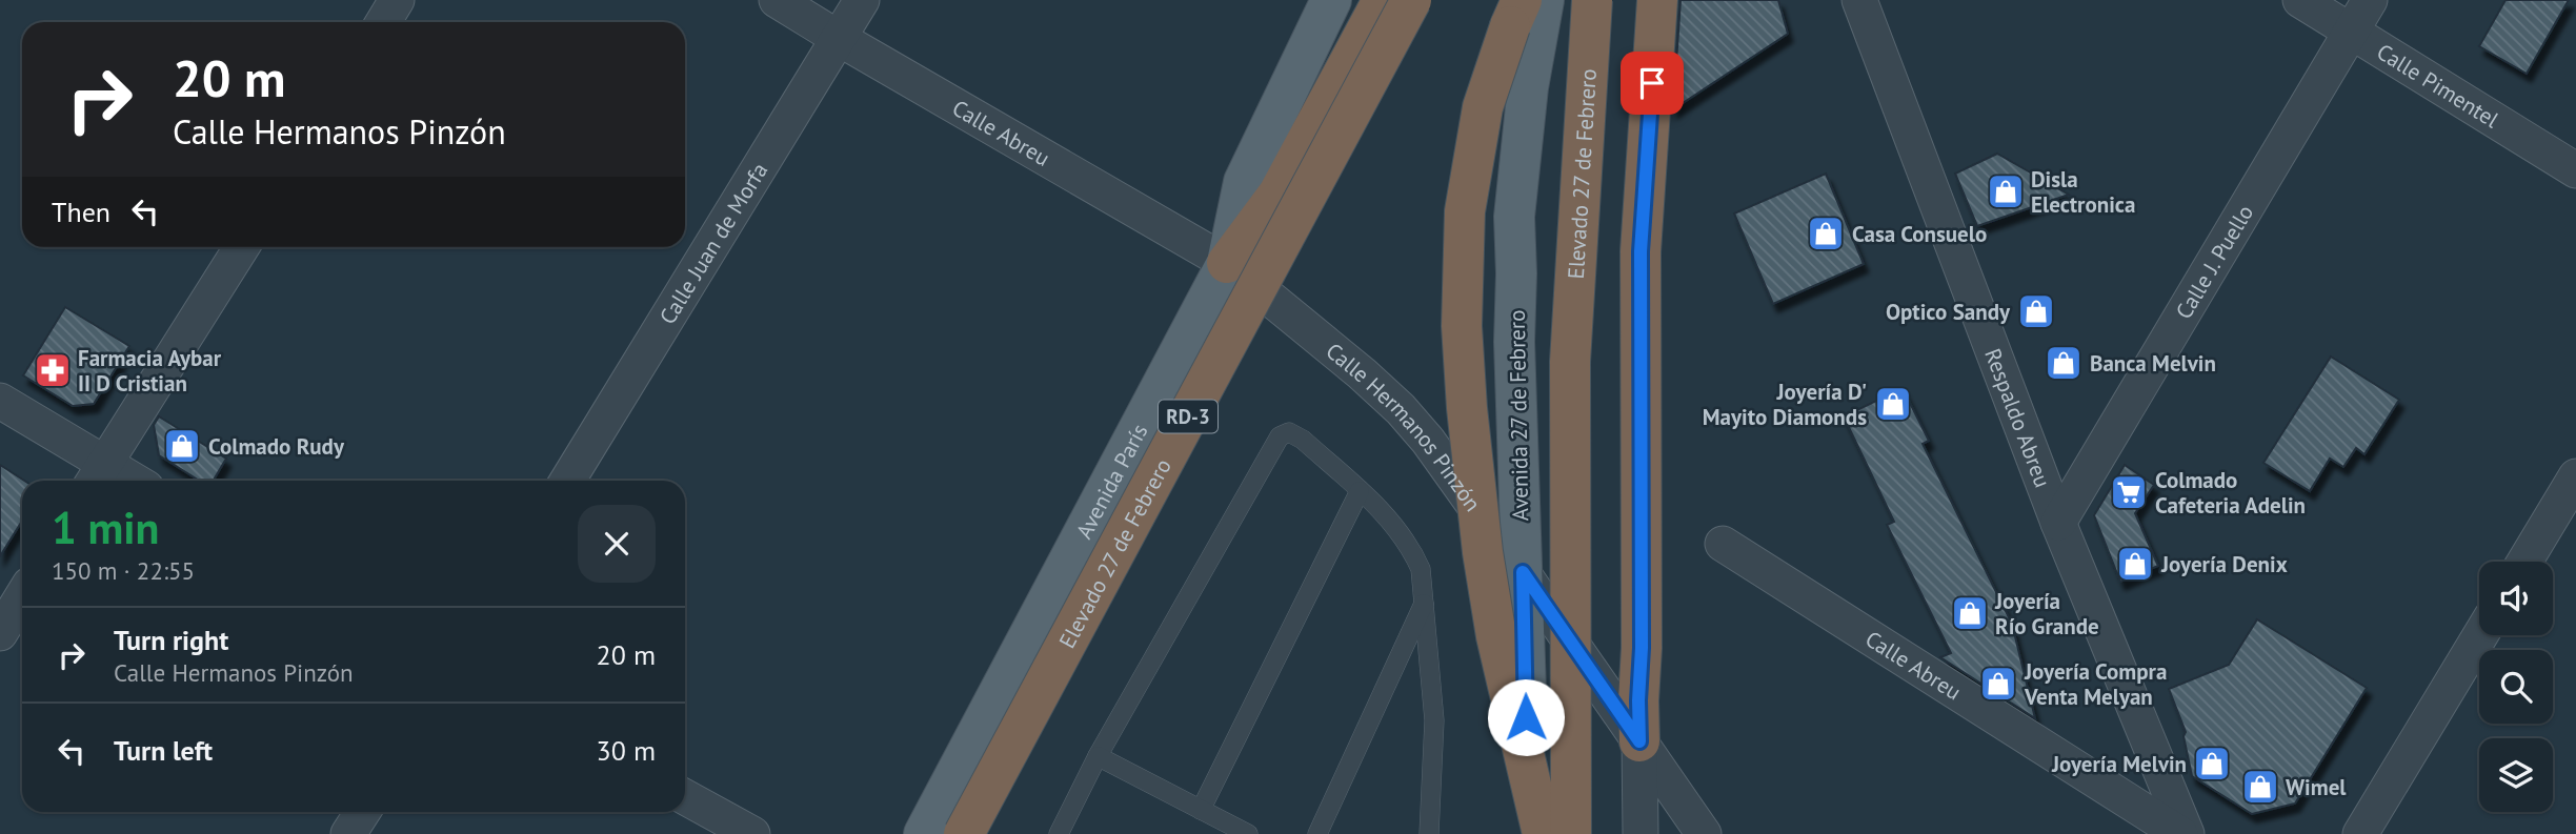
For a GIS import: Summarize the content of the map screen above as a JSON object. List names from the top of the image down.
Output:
{
  "streets": {
    "highway": ["Elevado 27 de Febrero", "RD-3"],
    "main road": ["Avenida 27 de Febrero", "Avenida París"],
    "street": [
      "Calle Pimentel",
      "Calle Abreu",
      "Calle Juan de Morfa",
      "Calle J. Puello",
      "Respaldo Abreu",
      "Calle Hermanos Pinzón"
    ]
  },
  "crossings": [
    ["Calle Pimentel", "Calle J. Puello"],
    ["Calle Abreu", "Calle Juan de Morfa"],
    ["Calle Abreu", "Calle Hermanos Pinzón"],
    ["Calle Abreu", "Avenida París"],
    ["Calle J. Puello", "Respaldo Abreu"],
    ["Avenida 27 de Febrero", "Calle Hermanos Pinzón"],
    ["Calle Hermanos Pinzón", "Avenida París"]
  ],
  "places": {
    "shop": [
      "Disla Electronica",
      "Casa Consuelo",
      "Optico Sandy",
      "Banca Melvin",
      "Joyería D' Mayito Diamonds",
      "Colmado Rudy",
      "Joyería Denix",
      "Joyería Río Grande",
      "Joyería Compra Venta Melyan",
      "Joyería Melvin",
      "Wimel"
    ],
    "pharmacy": ["Farmacia Aybar II D Cristian"],
    "supermarket": ["Colmado Cafeteria Adelin"]
  },
  "page": {
    "turn": ["20 m", "Calle Hermanos Pinzón"],
    "then": "Then",
    "heading": ["1 min", "150 m · 22:55"],
    "list": [
      {
        "name": "Turn right",
        "note": "Calle Hermanos Pinzón",
        "value": "20 m"
      },
      {
        "name": "Turn left",
        "value": "30 m"
      }
    ]
  }
}
